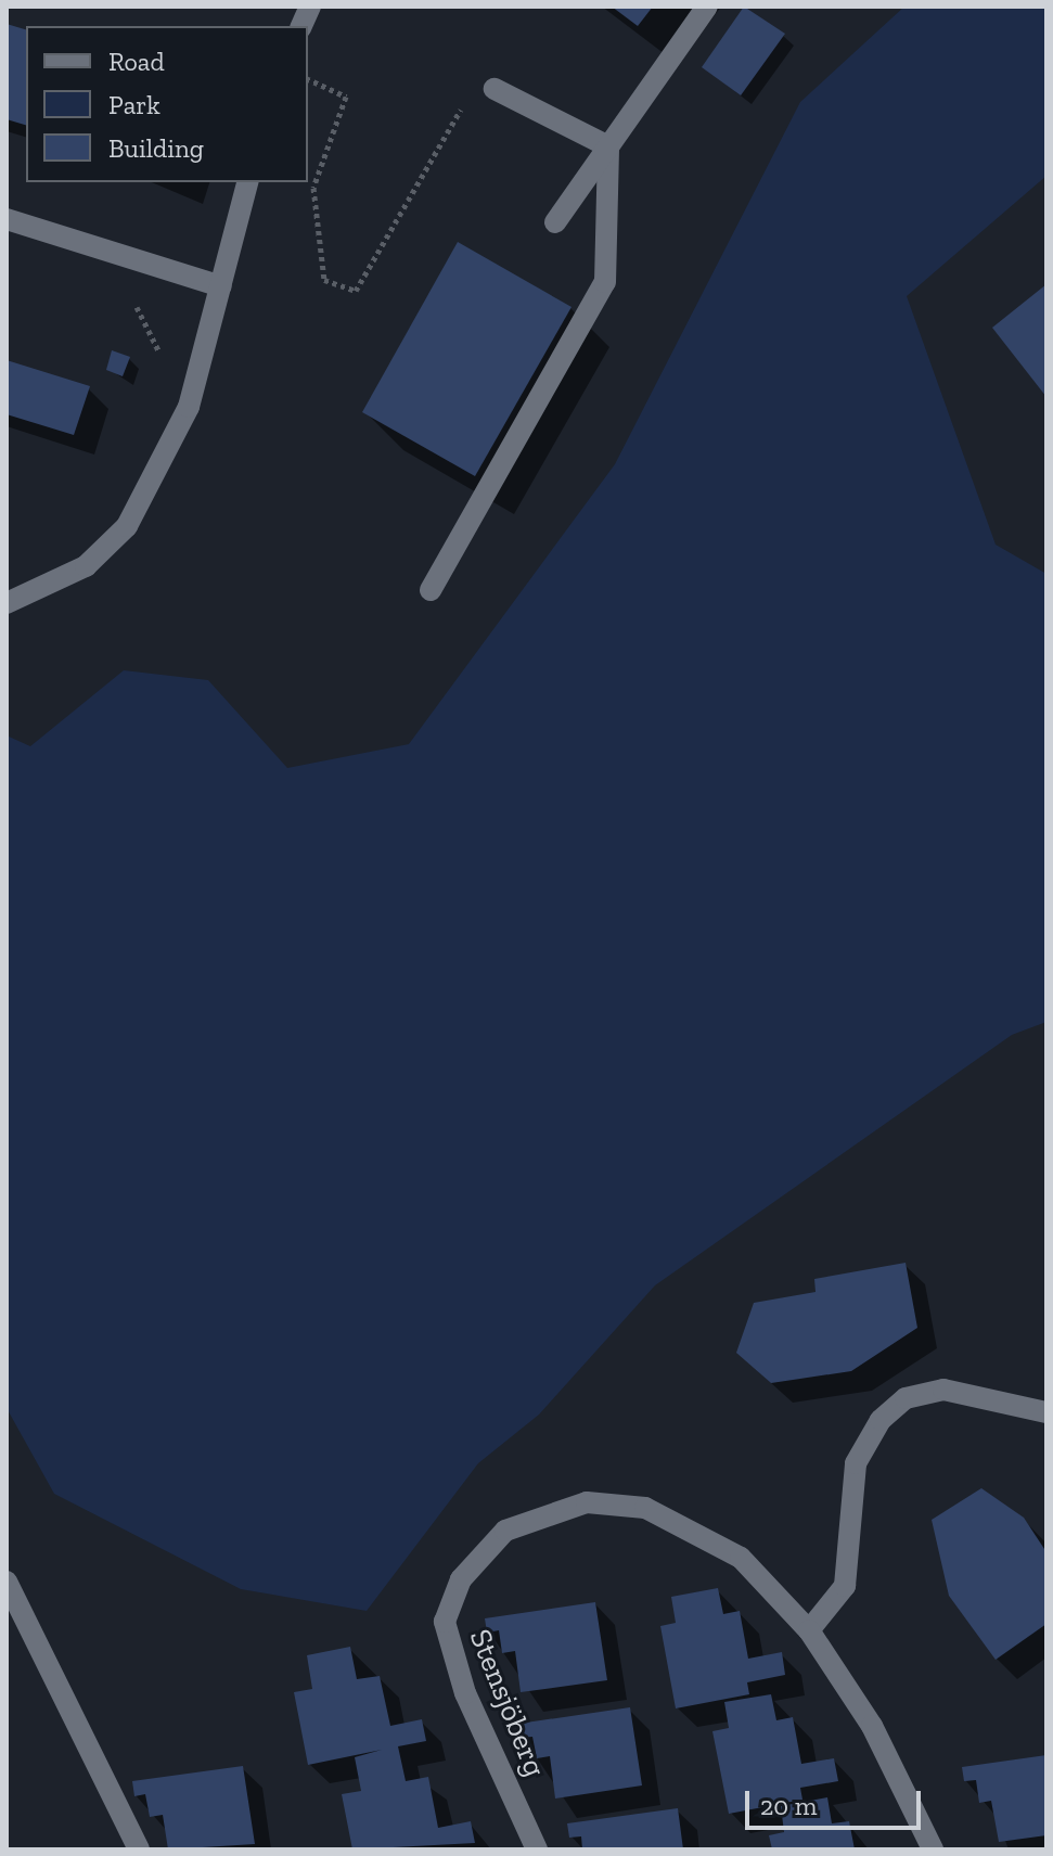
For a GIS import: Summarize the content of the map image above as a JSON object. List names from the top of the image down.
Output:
{
  "streets": {
    "street": ["Stensjöberg"]
  },
  "legend": ["Road", "Park", "Building"],
  "scale_bar": "20 m"
}
